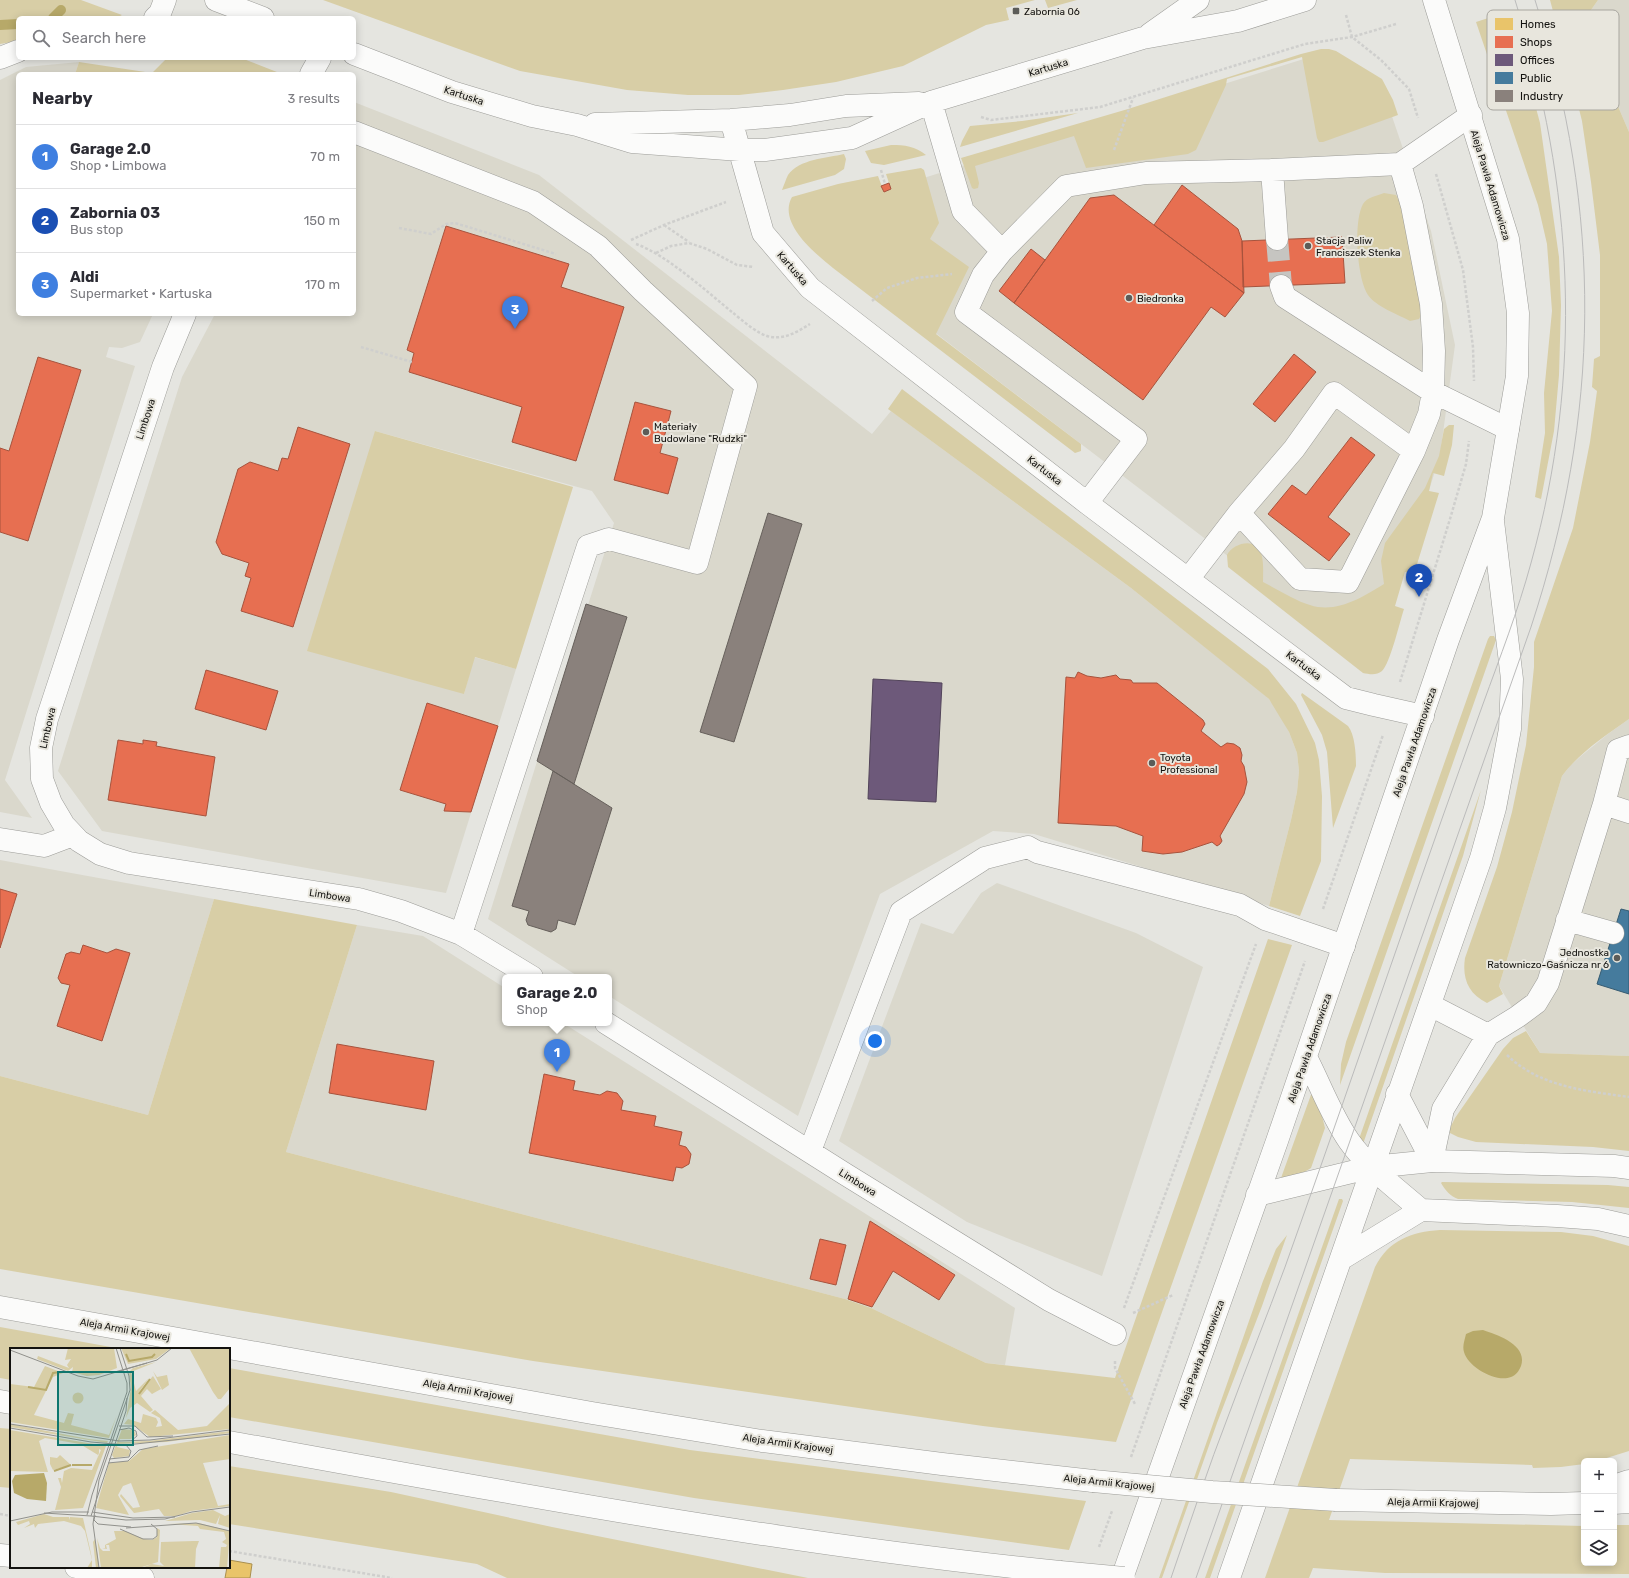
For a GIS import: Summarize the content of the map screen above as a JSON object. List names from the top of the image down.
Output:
{
  "streets": {
    "main road": [
      "Kartuska",
      "Aleja Pawła Adamowicza",
      "Limbowa",
      "Aleja Armii Krajowej"
    ]
  },
  "crossings": [
    ["Kartuska", "Aleja Pawła Adamowicza"]
  ],
  "places": {
    "transit": ["Zabornia 06"],
    "other": [
      "Stacja Paliw Franciszek Stenka",
      "Biedronka",
      "Materiały Budowlane \"Rudzki\"",
      "Toyota Professional",
      "Jednostka Ratowniczo-Gaśnicza nr 6"
    ]
  },
  "legend": [
    "Homes",
    "Shops",
    "Offices",
    "Public",
    "Industry"
  ],
  "page": {
    "search": "Search here",
    "heading": ["Nearby", "3 results"],
    "list": [
      {
        "mark": "1",
        "name": "Garage 2.0",
        "note": "Shop · Limbowa",
        "value": "70 m"
      },
      {
        "mark": "2",
        "name": "Zabornia 03",
        "note": "Bus stop",
        "value": "150 m"
      },
      {
        "mark": "3",
        "name": "Aldi",
        "note": "Supermarket · Kartuska",
        "value": "170 m"
      }
    ],
    "pins": ["3", "2", "1"],
    "popup": ["Garage 2.0", "Shop"],
    "map_buttons": ["+", "−"]
  }
}
